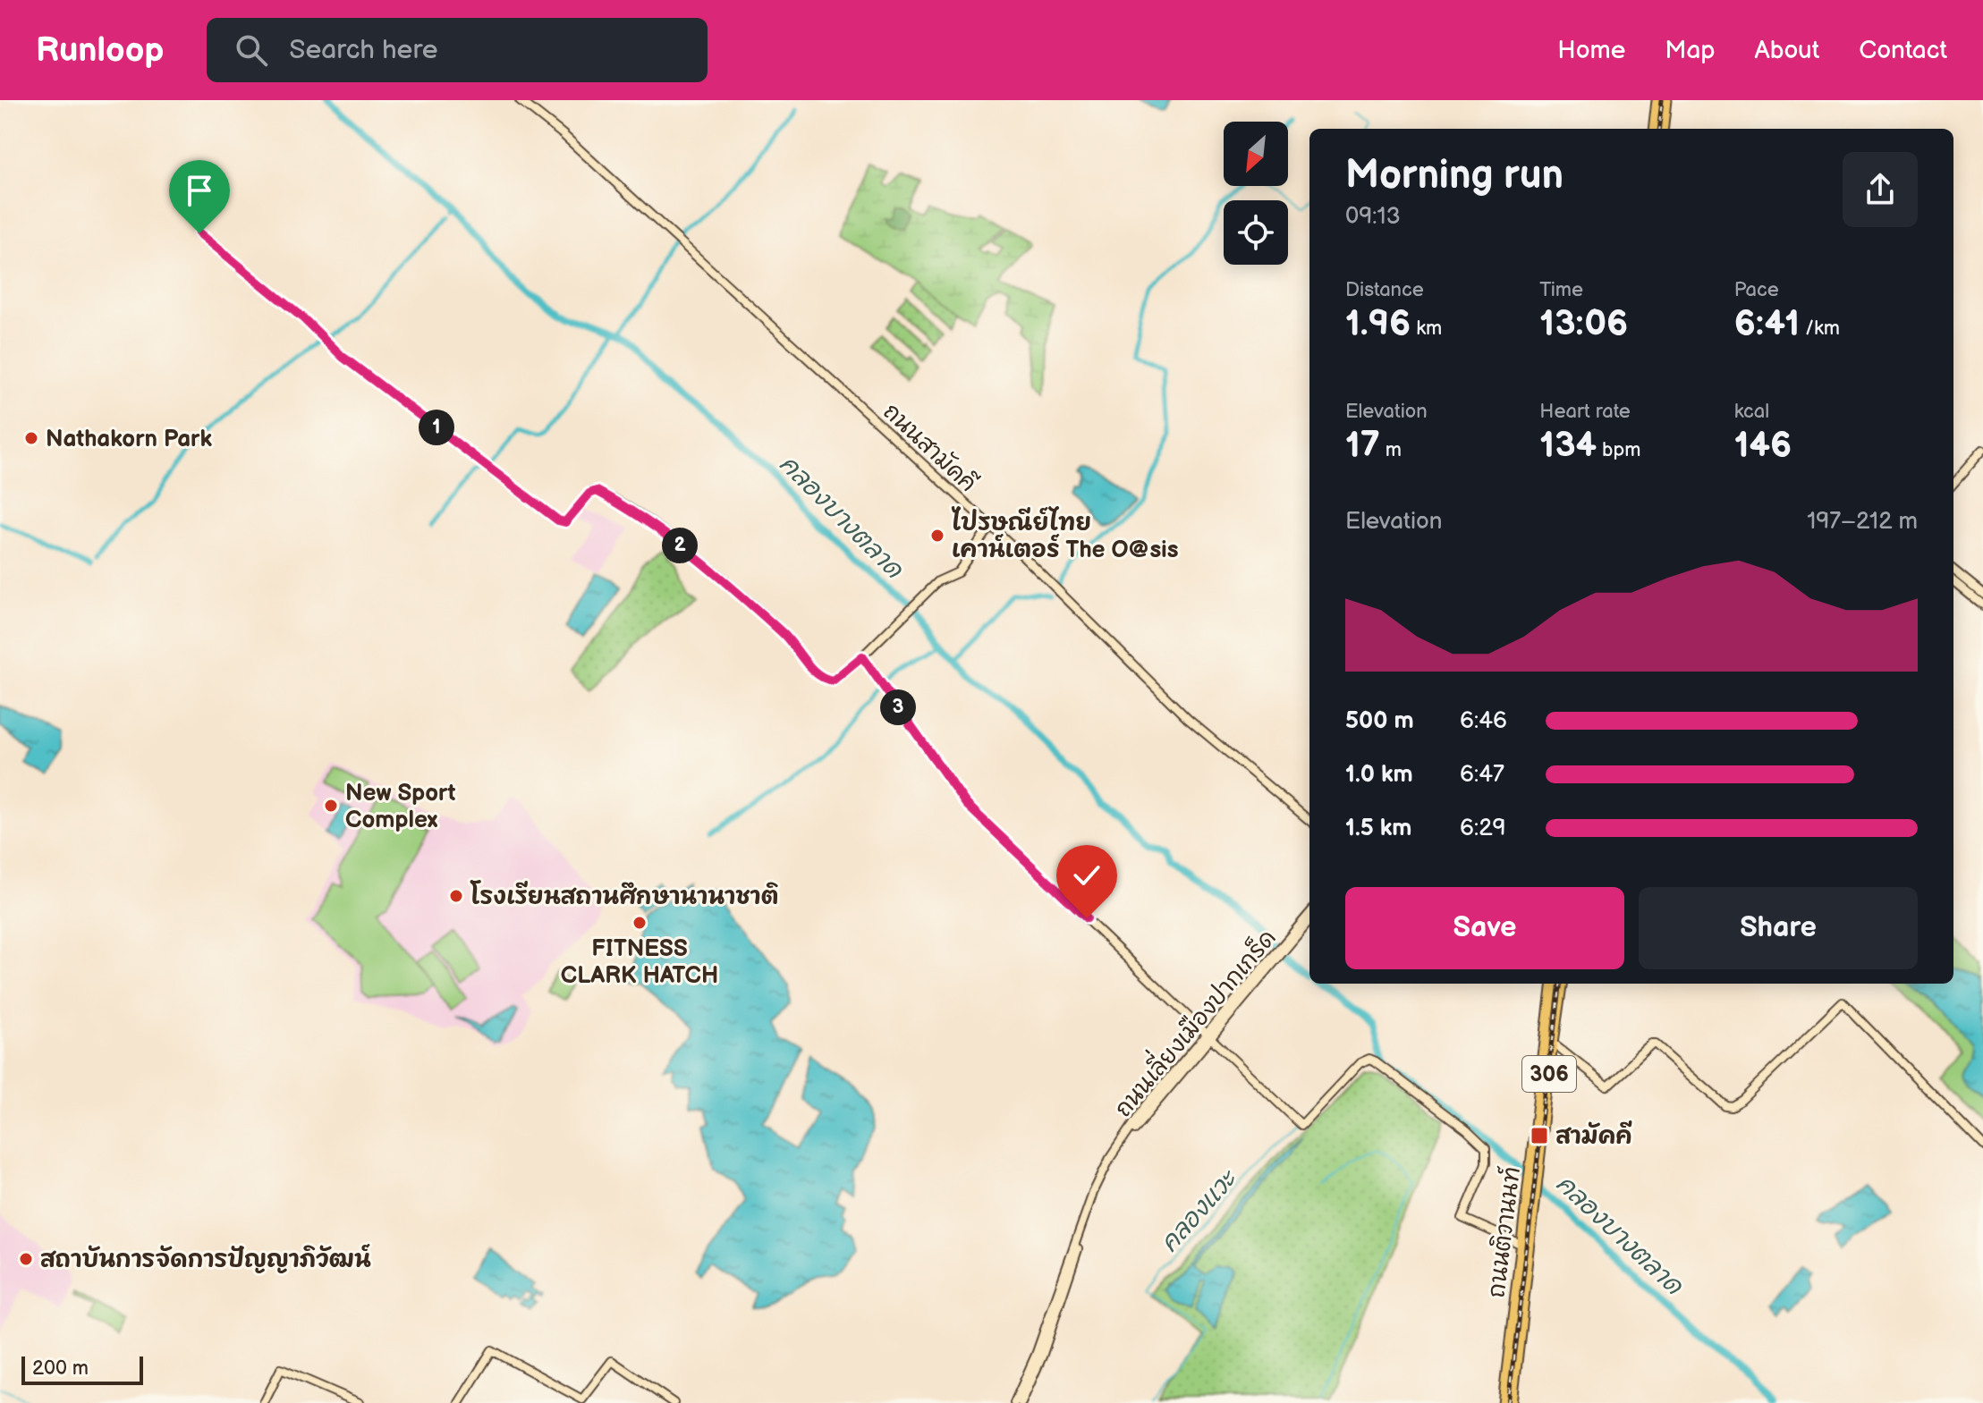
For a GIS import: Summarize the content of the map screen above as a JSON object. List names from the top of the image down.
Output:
{
  "streets": {
    "main road": ["306", "ถนนติวานนท์"],
    "street": ["ถนนสามัคคี", "ถนนเลี่ยงเมืองปากเกร็ด"]
  },
  "water": ["คลองบางตลาด", "คลองแวะ"],
  "places": {
    "other": [
      "Nathakorn Park",
      "ไปรษณีย์ไทย เคาน์เตอร์ The O@sis",
      "New Sport Complex",
      "โรงเรียนสถานศึกษานานาชาติ",
      "FITNESS CLARK HATCH",
      "สถาบันการจัดการปัญญาภิวัฒน์"
    ],
    "transit": ["สามัคคี"]
  },
  "scale_bar": "200 m",
  "north": "bottom left",
  "page": {
    "header": "Runloop",
    "search": "Search here",
    "nav": [
      "Home",
      "Map",
      "About",
      "Contact"
    ],
    "heading": ["Morning run", "09:13"],
    "stats": [
      ["Distance", "1.96 km"],
      ["Time", "13:06"],
      ["Pace", "6:41 /km"],
      ["Elevation", "17 m"],
      ["Heart rate", "134 bpm"],
      ["kcal", "146"]
    ],
    "pins": ["1", "2", "3"],
    "chart": ["Elevation", "197–212 m"],
    "list": [
      {
        "name": "500 m",
        "note": "6:46"
      },
      {
        "name": "1.0 km",
        "note": "6:47"
      },
      {
        "name": "1.5 km",
        "note": "6:29"
      }
    ],
    "buttons": ["Save", "Share"],
    "scale": "200 m"
  }
}
